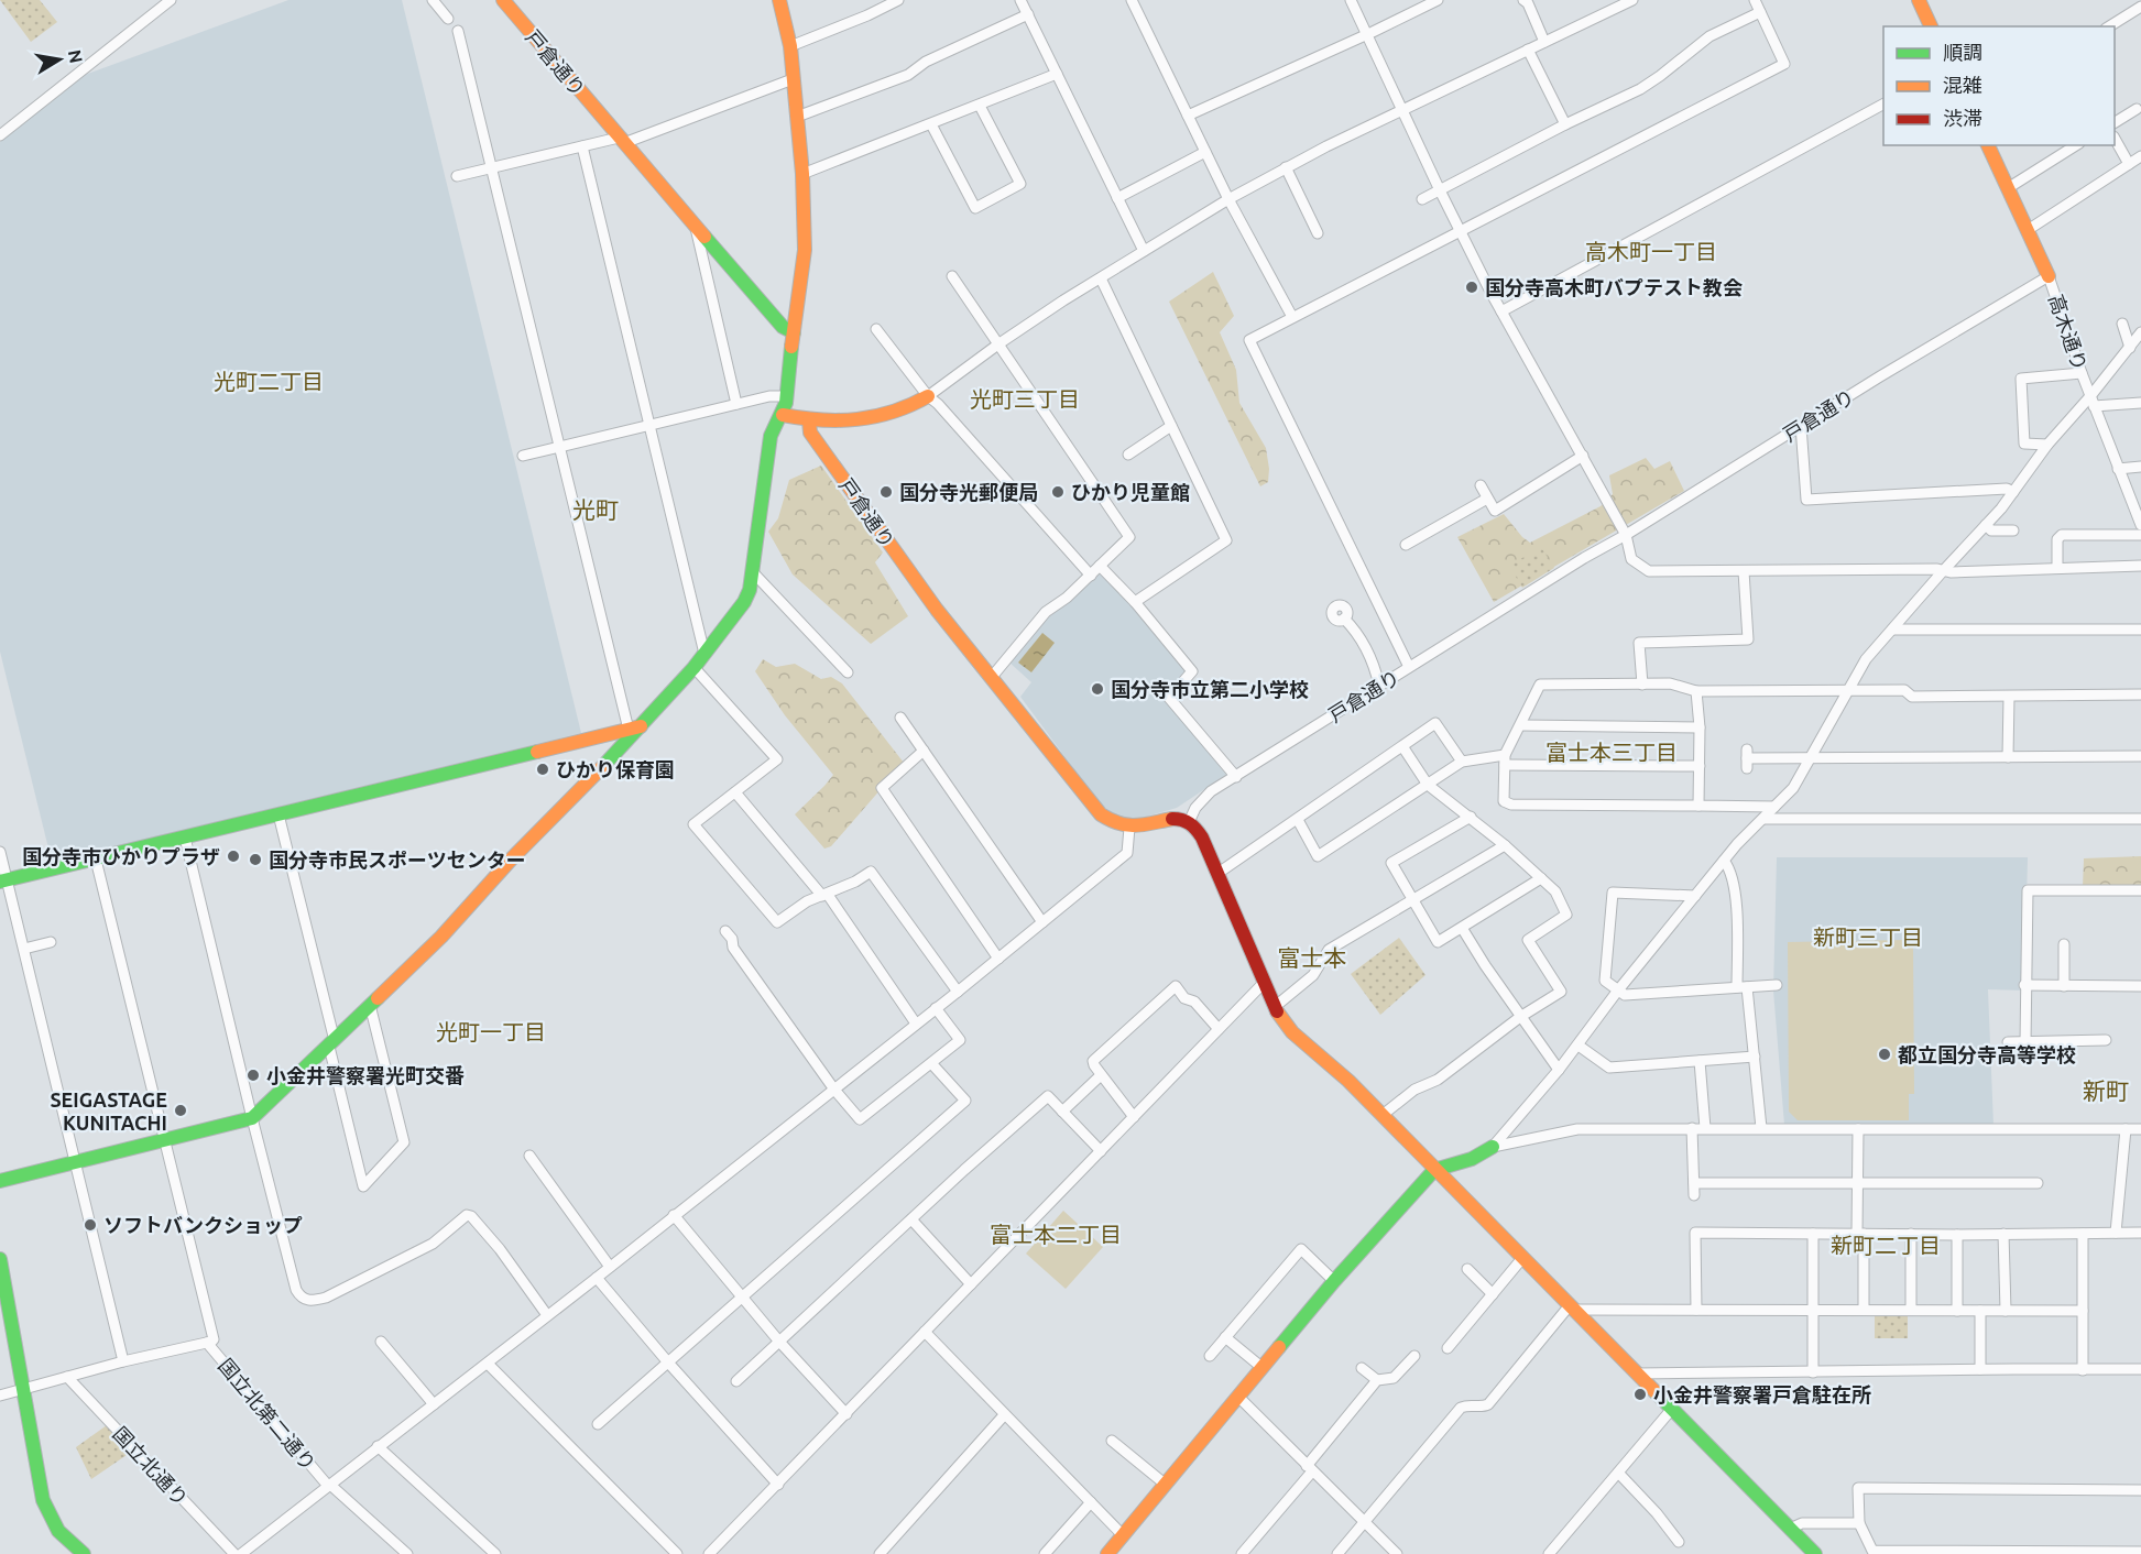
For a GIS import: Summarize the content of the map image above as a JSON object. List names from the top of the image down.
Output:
{
  "streets": {
    "street": [
      "戸倉通り",
      "高木通り",
      "国立北第二通り",
      "国立北通り"
    ]
  },
  "crossings": [
    ["戸倉通り", "高木通り"]
  ],
  "districts": [
    "高木町一丁目",
    "光町二丁目",
    "光町三丁目",
    "光町",
    "富士本三丁目",
    "新町三丁目",
    "富士本",
    "光町一丁目",
    "新町",
    "富士本二丁目",
    "新町二丁目"
  ],
  "places": [
    "国分寺高木町バプテスト教会",
    "国分寺光郵便局",
    "ひかり児童館",
    "国分寺市立第二小学校",
    "ひかり保育園",
    "国分寺市ひかりプラザ",
    "国分寺市民スポーツセンター",
    "都立国分寺高等学校",
    "小金井警察署光町交番",
    "SEIGASTAGE KUNITACHI",
    "ソフトバンクショップ",
    "小金井警察署戸倉駐在所"
  ],
  "legend": ["順調", "混雑", "渋滞"],
  "north": "right"
}
